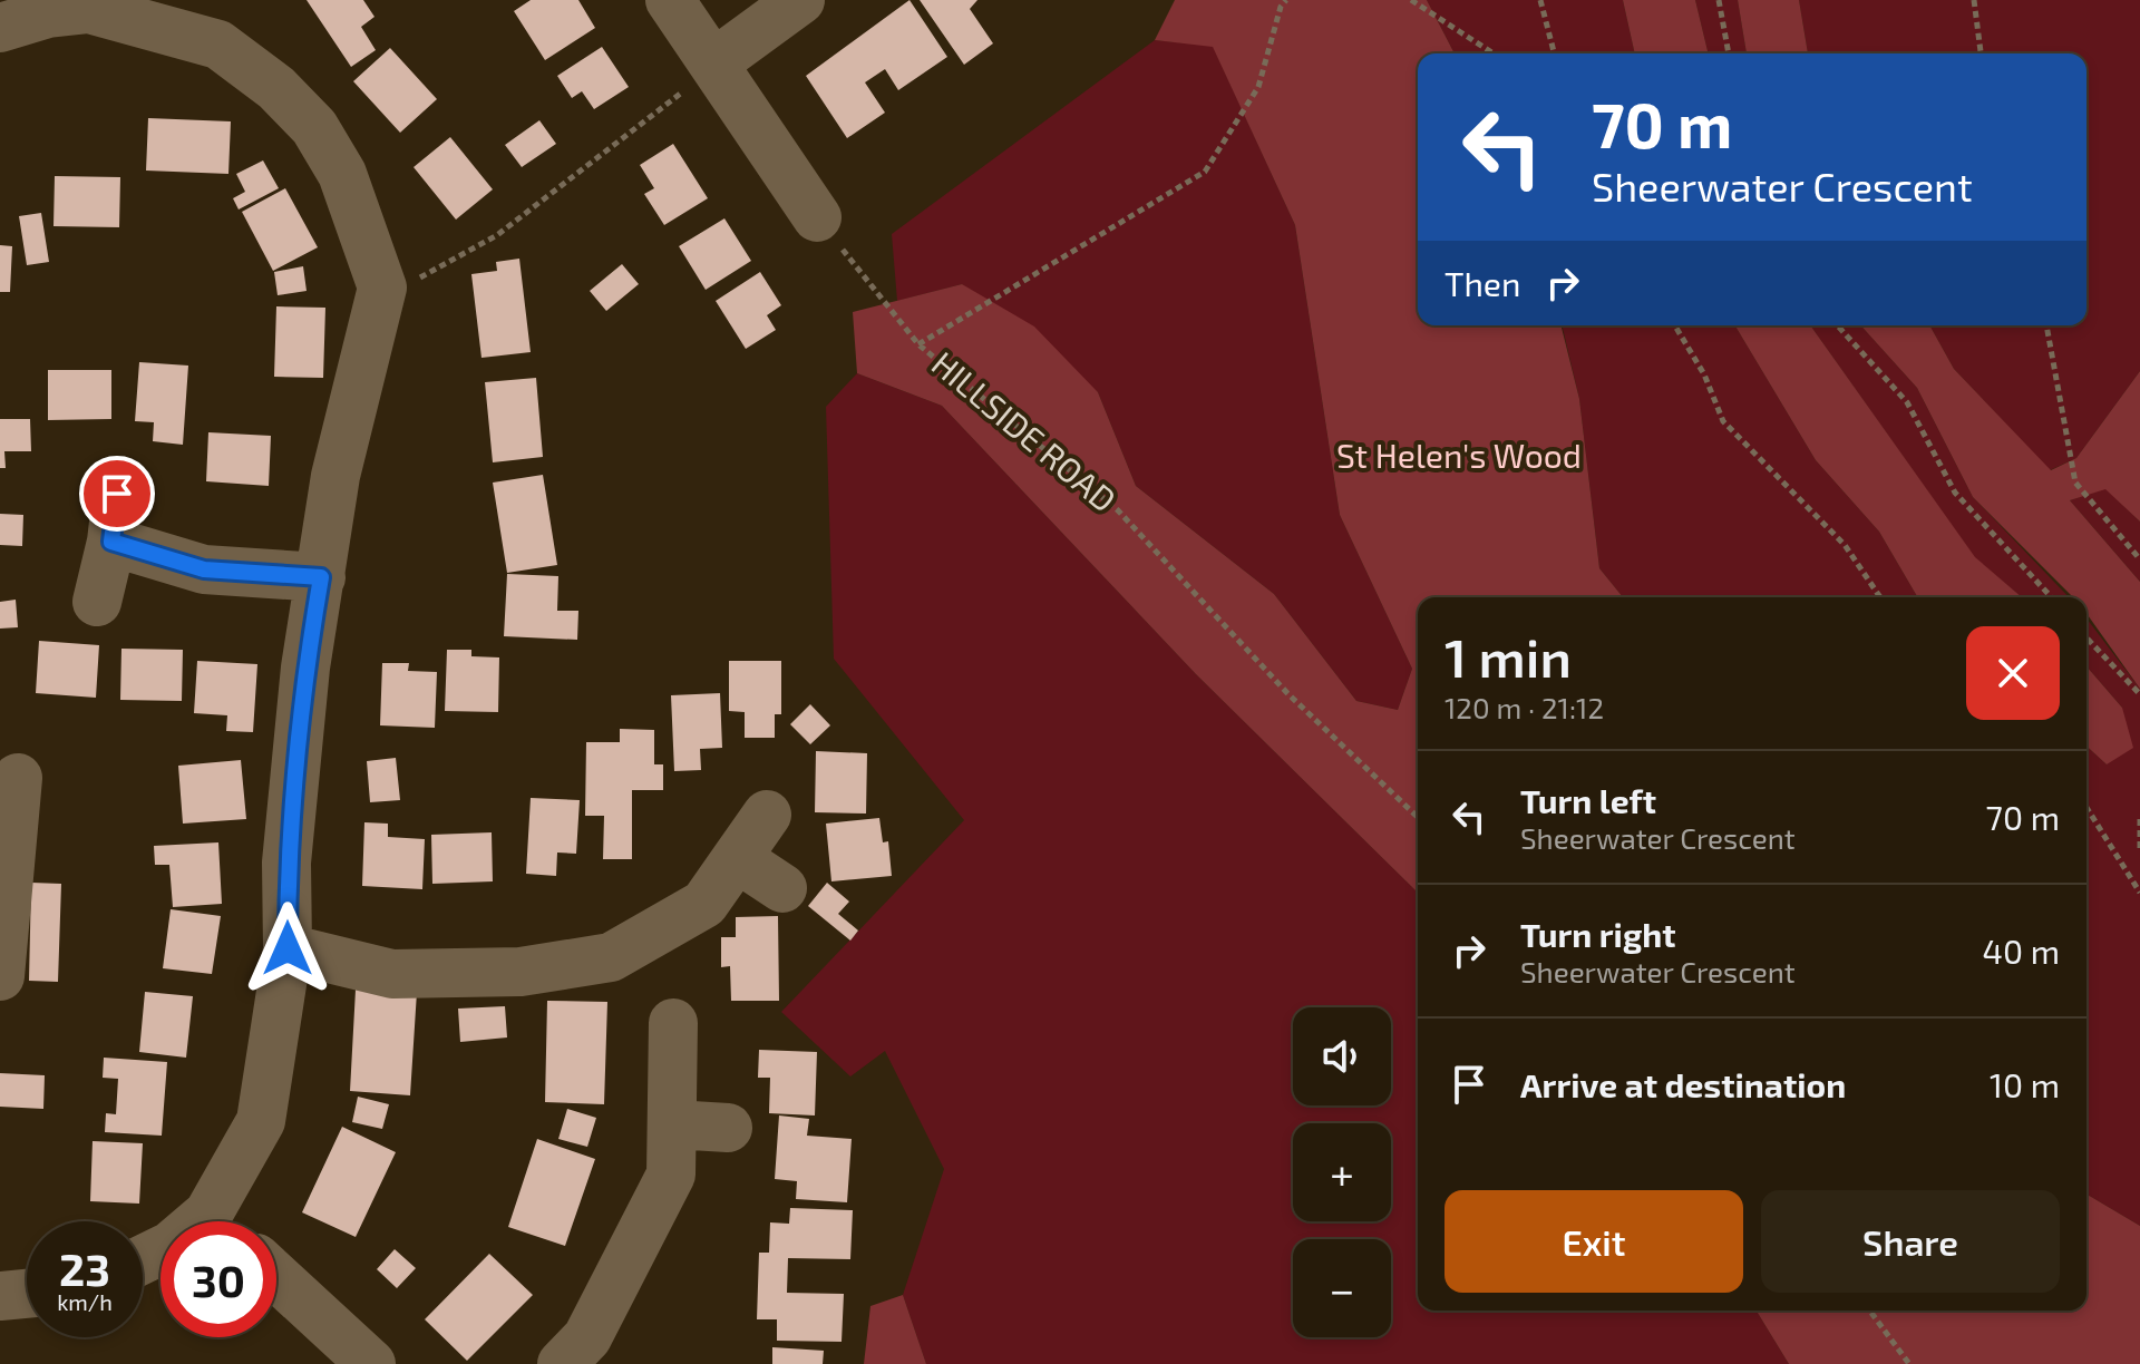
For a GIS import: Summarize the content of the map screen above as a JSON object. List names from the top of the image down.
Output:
{
  "streets": {
    "path": ["HILLSIDE ROAD"]
  },
  "parks": ["St Helen's Wood"],
  "page": {
    "turn": ["70 m", "Sheerwater Crescent"],
    "then": "Then",
    "heading": ["1 min", "120 m · 21:12"],
    "list": [
      {
        "name": "Turn left",
        "note": "Sheerwater Crescent",
        "value": "70 m"
      },
      {
        "name": "Turn right",
        "note": "Sheerwater Crescent",
        "value": "40 m"
      },
      {
        "name": "Arrive at destination",
        "value": "10 m"
      }
    ],
    "map_buttons": ["+", "−"],
    "buttons": ["Exit", "Share"],
    "speed": "23 km/h",
    "limit": "30"
  }
}
